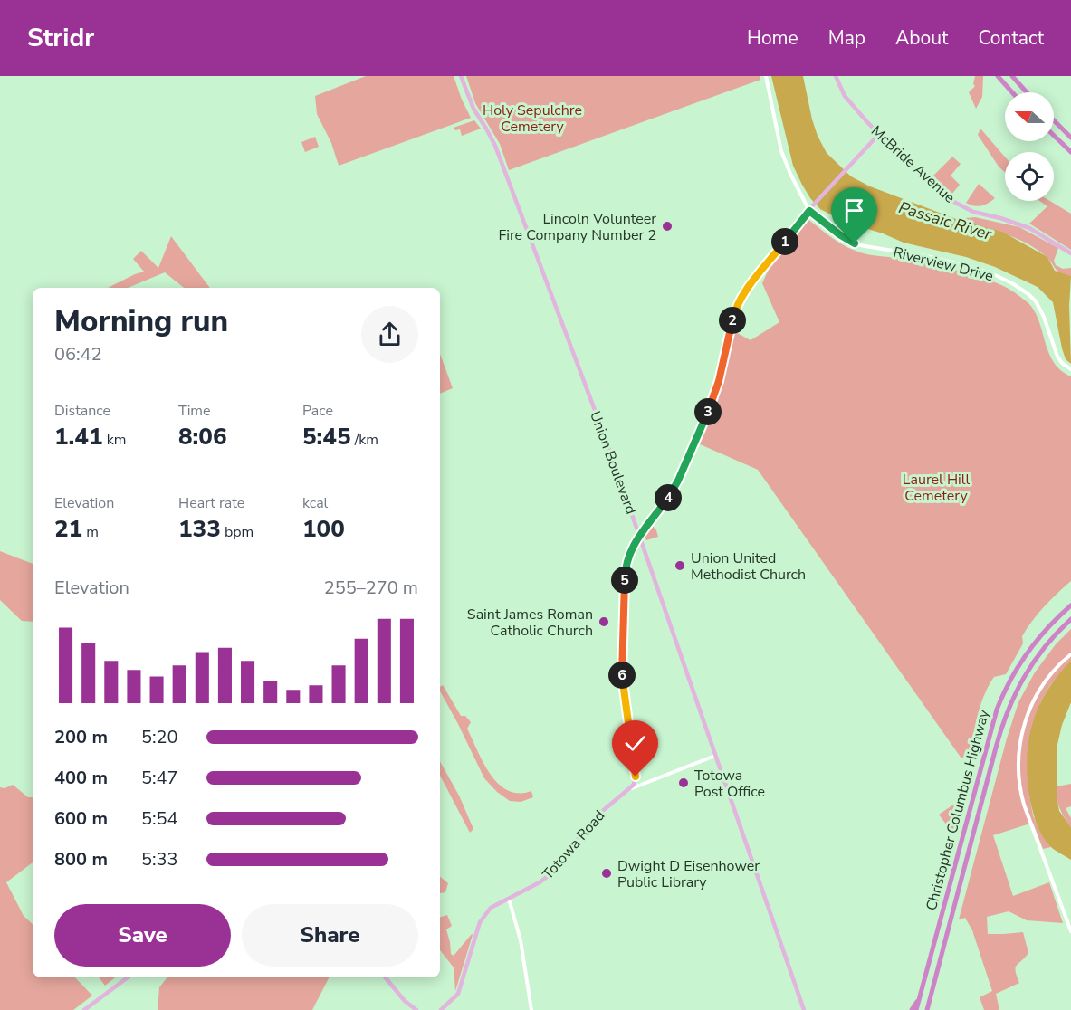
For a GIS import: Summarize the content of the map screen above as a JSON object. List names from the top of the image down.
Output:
{
  "streets": {
    "highway": ["Christopher Columbus Highway"],
    "main road": ["McBride Avenue", "Union Boulevard", "Totowa Road"],
    "street": ["Riverview Drive"]
  },
  "water": ["Passaic River"],
  "parks": ["Holy Sepulchre Cemetery", "Laurel Hill Cemetery"],
  "places": [
    "Lincoln Volunteer Fire Company Number 2",
    "Union United Methodist Church",
    "Saint James Roman Catholic Church",
    "Totowa Post Office",
    "Dwight D Eisenhower Public Library"
  ],
  "north": "left",
  "page": {
    "header": "Stridr",
    "nav": [
      "Home",
      "Map",
      "About",
      "Contact"
    ],
    "pins": [
      "1",
      "2",
      "3",
      "4",
      "5",
      "6"
    ],
    "heading": ["Morning run", "06:42"],
    "stats": [
      ["Distance", "1.41 km"],
      ["Time", "8:06"],
      ["Pace", "5:45 /km"],
      ["Elevation", "21 m"],
      ["Heart rate", "133 bpm"],
      ["kcal", "100"]
    ],
    "chart": ["Elevation", "255–270 m"],
    "list": [
      {
        "name": "200 m",
        "note": "5:20"
      },
      {
        "name": "400 m",
        "note": "5:47"
      },
      {
        "name": "600 m",
        "note": "5:54"
      },
      {
        "name": "800 m",
        "note": "5:33"
      }
    ],
    "buttons": ["Save", "Share"]
  }
}
